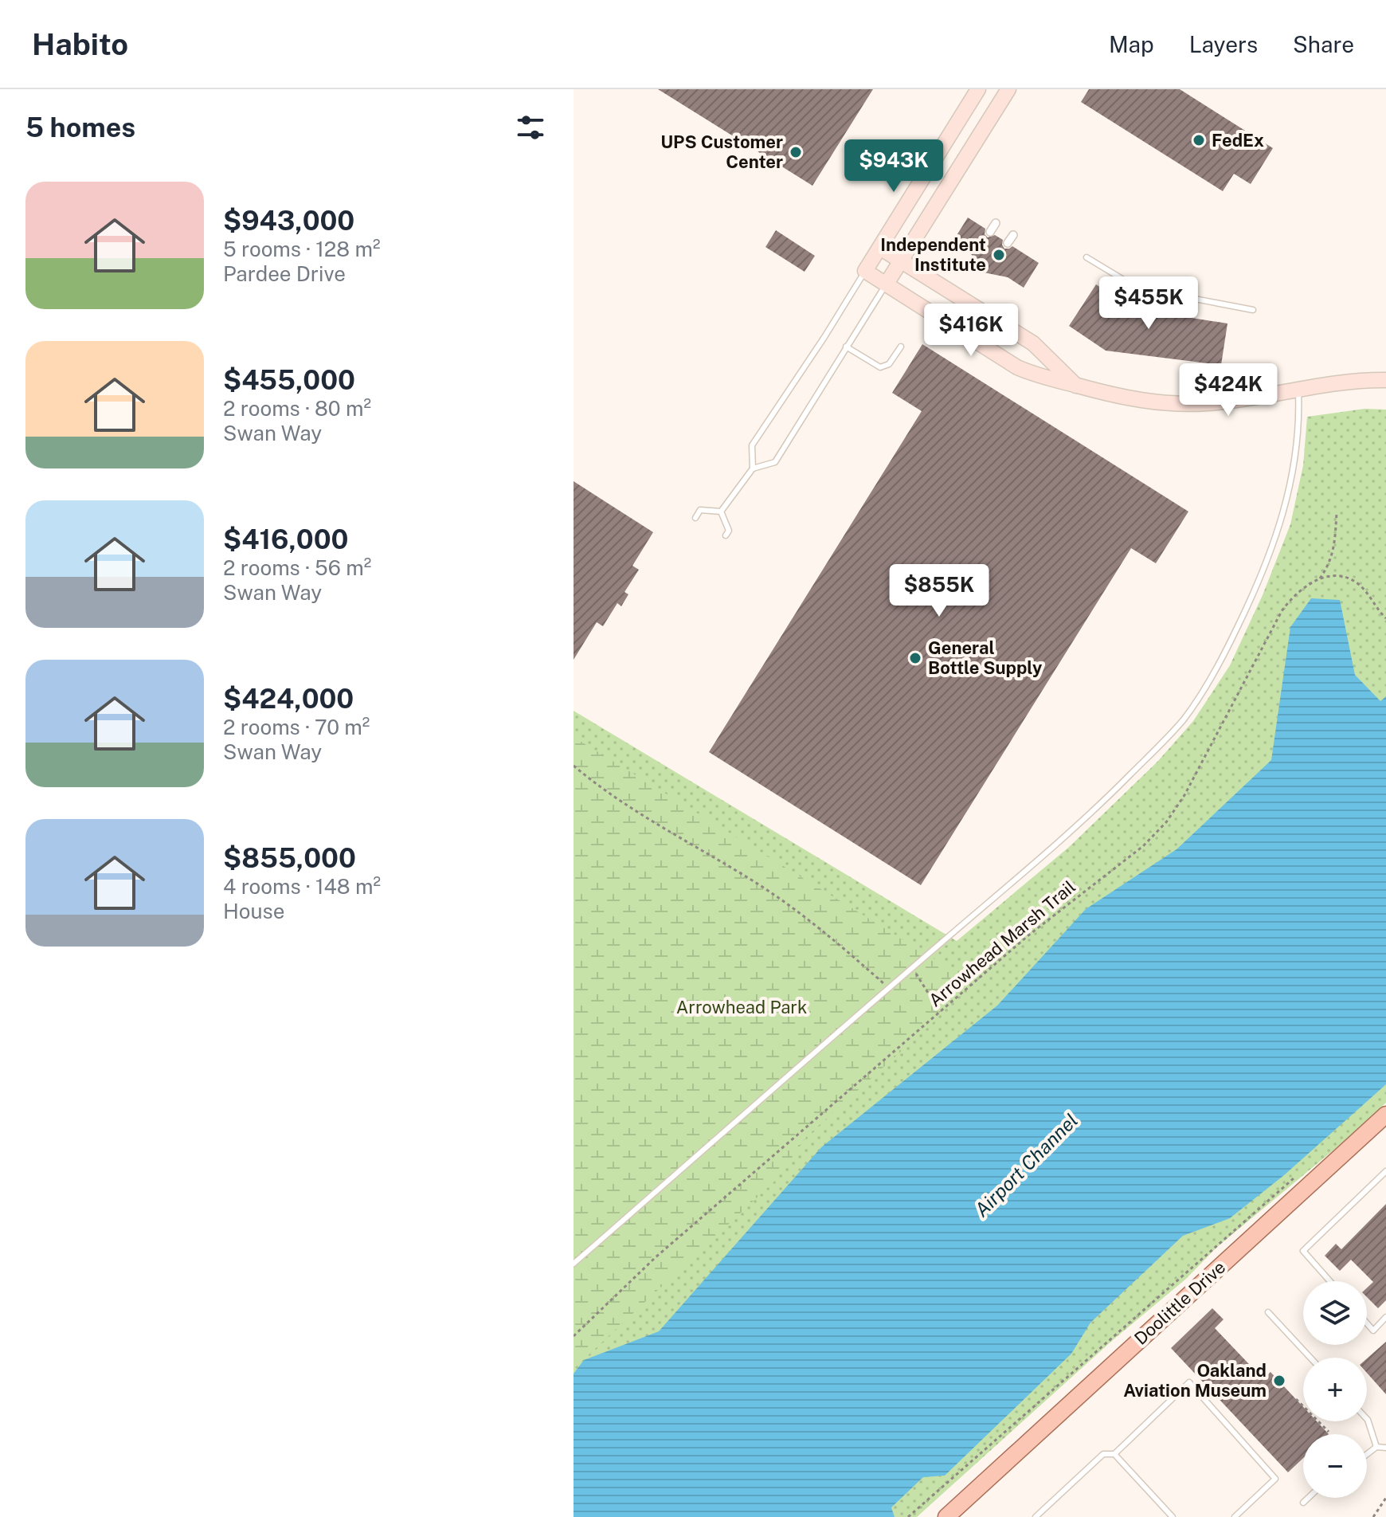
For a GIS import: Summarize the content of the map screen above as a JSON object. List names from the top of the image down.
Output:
{
  "streets": {
    "main road": ["Doolittle Drive"],
    "path": ["Arrowhead Marsh Trail"]
  },
  "water": ["Airport Channel"],
  "parks": ["Arrowhead Park"],
  "places": [
    "FedEx",
    "UPS Customer Center",
    "Independent Institute",
    "General Bottle Supply",
    "Oakland Aviation Museum"
  ],
  "page": {
    "header": "Habito",
    "nav": ["Map", "Layers", "Share"],
    "heading": "5 homes",
    "price": [
      "$943K",
      "$455K",
      "$416K",
      "$424K",
      "$855K"
    ],
    "list": [
      {
        "name": "$943,000",
        "note": "5 rooms · 128 m² · Pardee Drive"
      },
      {
        "name": "$455,000",
        "note": "2 rooms · 80 m² · Swan Way"
      },
      {
        "name": "$416,000",
        "note": "2 rooms · 56 m² · Swan Way"
      },
      {
        "name": "$424,000",
        "note": "2 rooms · 70 m² · Swan Way"
      },
      {
        "name": "$855,000",
        "note": "4 rooms · 148 m² · House"
      }
    ],
    "map_buttons": ["+", "−"]
  }
}
